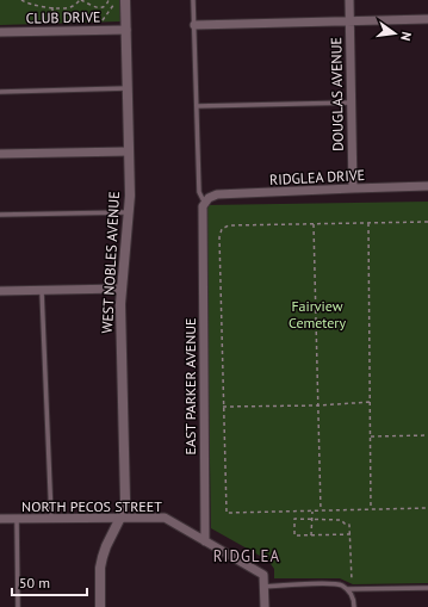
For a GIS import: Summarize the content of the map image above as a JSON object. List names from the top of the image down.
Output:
{
  "streets": {
    "street": [
      "CLUB DRIVE",
      "DOUGLAS AVENUE",
      "RIDGLEA DRIVE",
      "WEST NOBLES AVENUE",
      "EAST PARKER AVENUE",
      "NORTH PECOS STREET"
    ]
  },
  "crossings": [
    ["CLUB DRIVE", "WEST NOBLES AVENUE"],
    ["DOUGLAS AVENUE", "RIDGLEA DRIVE"],
    ["RIDGLEA DRIVE", "EAST PARKER AVENUE"],
    ["WEST NOBLES AVENUE", "NORTH PECOS STREET"],
    ["EAST PARKER AVENUE", "NORTH PECOS STREET"]
  ],
  "districts": ["RIDGLEA"],
  "parks": ["Fairview Cemetery"],
  "scale_bar": "50 m",
  "north": "right"
}
